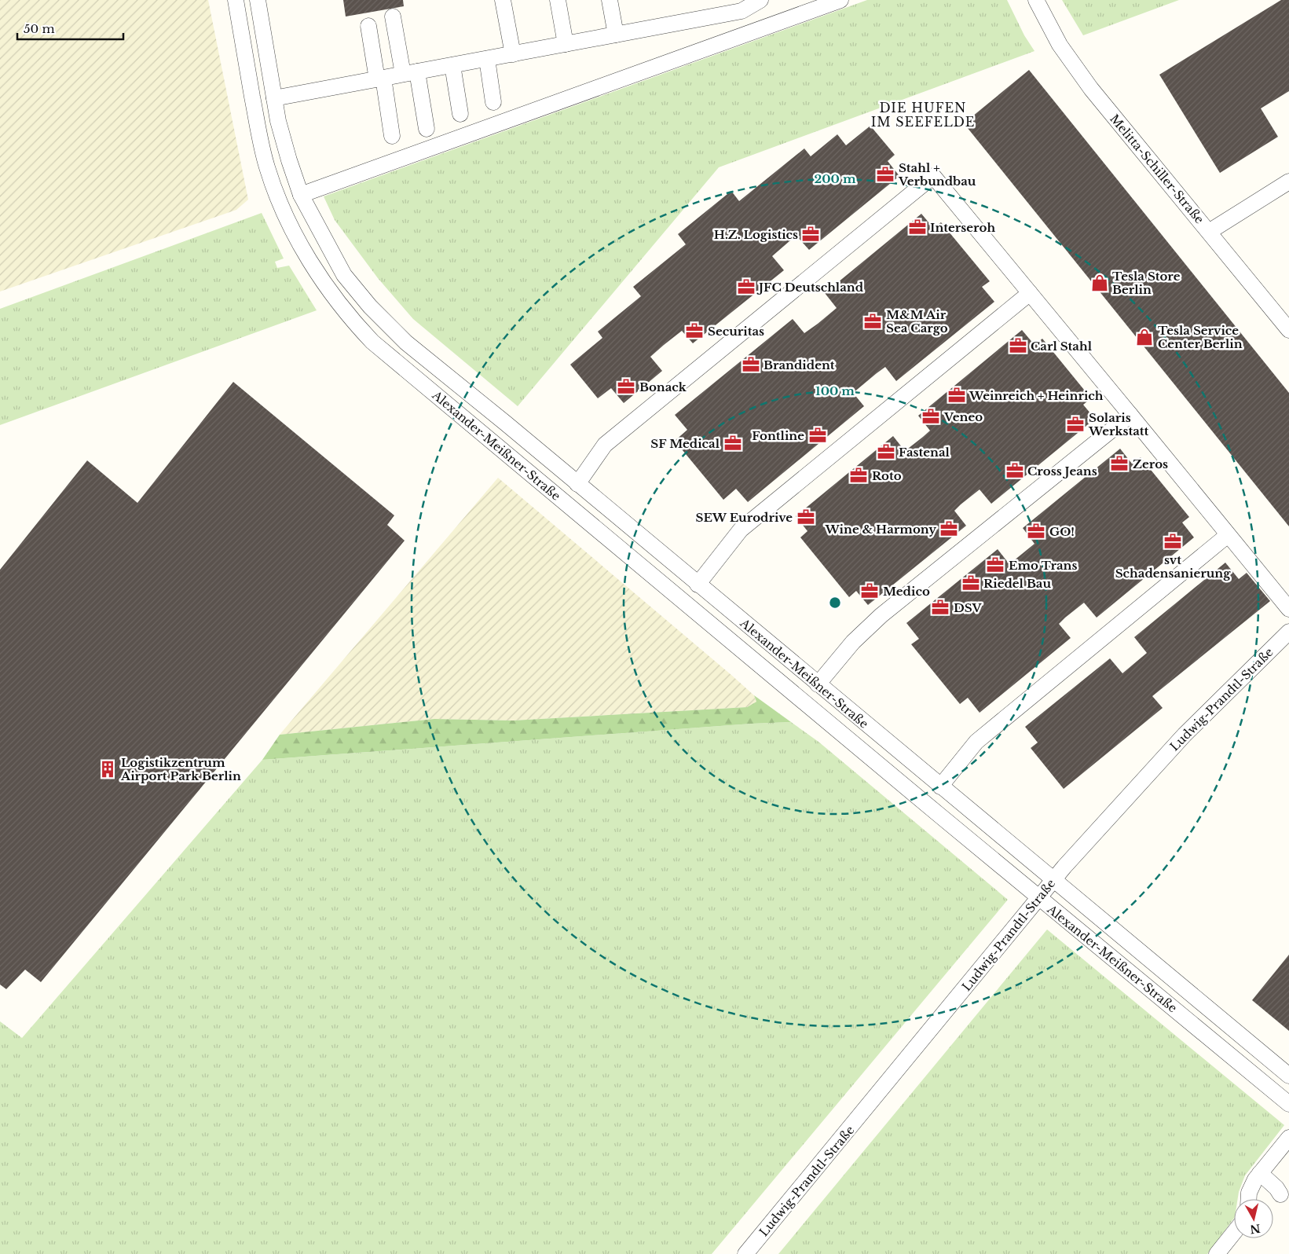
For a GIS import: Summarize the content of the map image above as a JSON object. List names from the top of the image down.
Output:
{
  "streets": {
    "street": ["Melitta-Schiller-Straße", "Alexander-Meißner-Straße", "Ludwig-Prandtl-Straße"]
  },
  "crossings": [
    ["Alexander-Meißner-Straße", "Ludwig-Prandtl-Straße"]
  ],
  "districts": ["DIE HUFEN IM SEEFELDE"],
  "places": {
    "office": [
      "Stahl + Verbundbau",
      "Interseroh",
      "H.Z. Logistics",
      "JFC Deutschland",
      "M&M Air Sea Cargo",
      "Securitas",
      "Carl Stahl",
      "Brandident",
      "Bonack",
      "Weinreich + Heinrich",
      "Veneo",
      "Solaris Werkstatt",
      "Fontline",
      "SF Medical",
      "Fastenal",
      "Zeros",
      "Cross Jeans",
      "Roto",
      "SEW Eurodrive",
      "Wine & Harmony",
      "GO!",
      "svt Schadensanierung",
      "Emo Trans",
      "Riedel Bau",
      "Medico",
      "DSV"
    ],
    "shop": ["Tesla Store Berlin", "Tesla Service Center Berlin"],
    "building": ["Logistikzentrum Airport Park Berlin"]
  },
  "scale_bar": "50 m",
  "north": "bottom",
  "rings": ["200 m", "100 m"]
}
